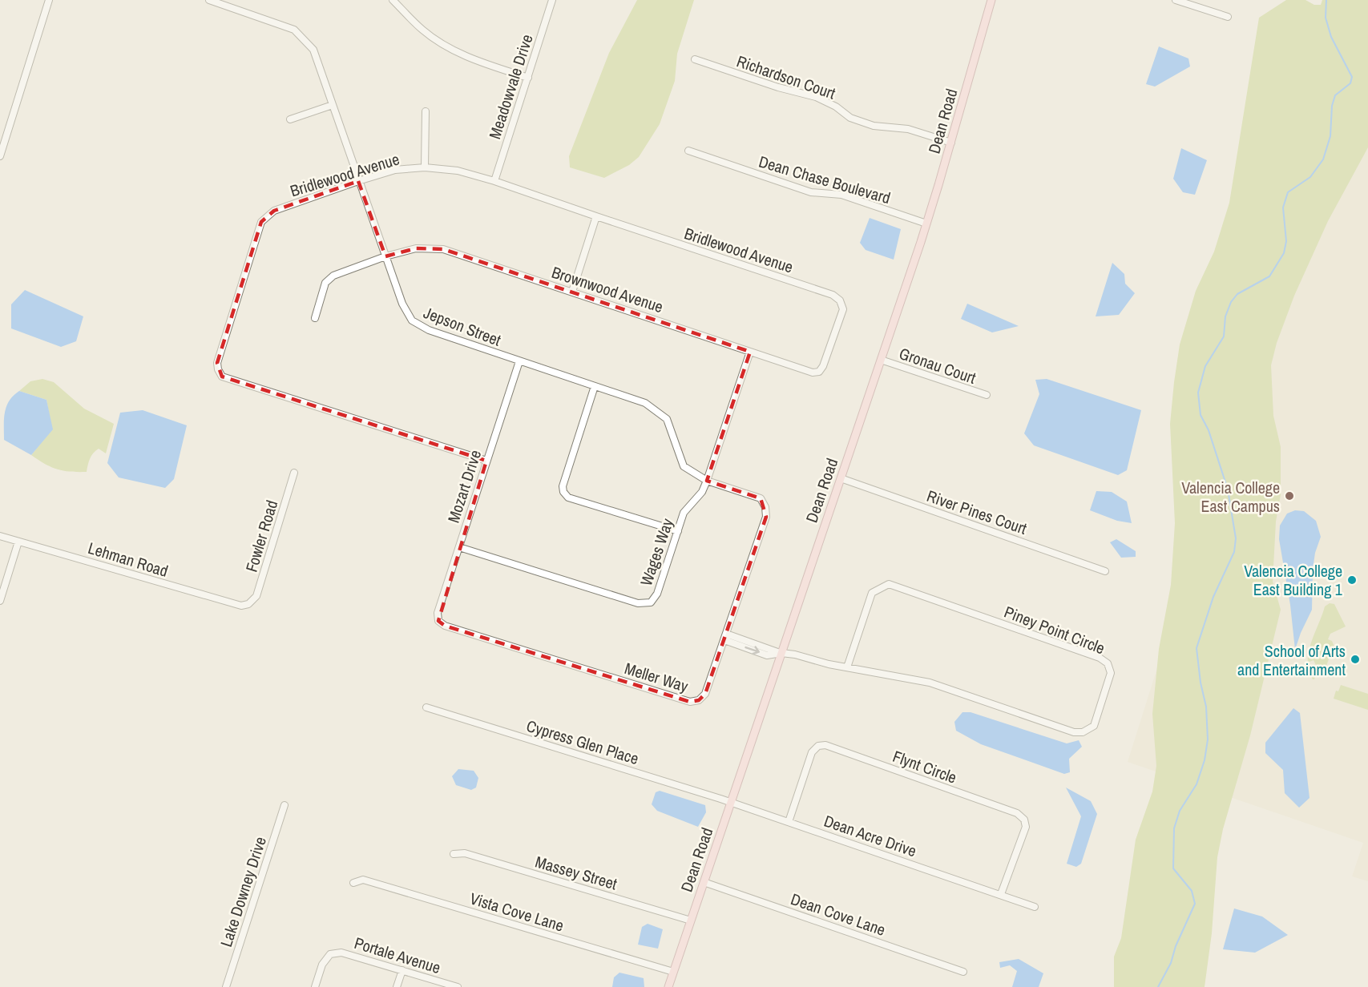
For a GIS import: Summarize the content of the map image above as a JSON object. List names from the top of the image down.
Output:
{
  "streets": {
    "main road": ["Dean Road"],
    "street": [
      "Richardson Court",
      "Meadowvale Drive",
      "Bridlewood Avenue",
      "Dean Chase Boulevard",
      "Brownwood Avenue",
      "Jepson Street",
      "Gronau Court",
      "Mozart Drive",
      "River Pines Court",
      "Fowler Road",
      "Wages Way",
      "Lehman Road",
      "Piney Point Circle",
      "Meller Way",
      "Cypress Glen Place",
      "Flynt Circle",
      "Dean Acre Drive",
      "Massey Street",
      "Lake Downey Drive",
      "Vista Cove Lane",
      "Dean Cove Lane",
      "Portale Avenue"
    ]
  },
  "crossings": [
    ["Richardson Court", "Dean Road"],
    ["Meadowvale Drive", "Bridlewood Avenue"],
    ["Dean Road", "Dean Chase Boulevard"],
    ["Dean Road", "Gronau Court"],
    ["Dean Road", "River Pines Court"],
    ["Dean Road", "Piney Point Circle"],
    ["Dean Road", "Cypress Glen Place"],
    ["Dean Road", "Dean Acre Drive"],
    ["Dean Road", "Massey Street"],
    ["Dean Road", "Vista Cove Lane"],
    ["Dean Road", "Dean Cove Lane"],
    ["Bridlewood Avenue", "Brownwood Avenue"],
    ["Bridlewood Avenue", "Jepson Street"],
    ["Bridlewood Avenue", "Mozart Drive"],
    ["Brownwood Avenue", "Jepson Street"],
    ["Brownwood Avenue", "Wages Way"],
    ["Jepson Street", "Mozart Drive"],
    ["Jepson Street", "Wages Way"],
    ["Jepson Street", "Meller Way"],
    ["Mozart Drive", "Wages Way"],
    ["Mozart Drive", "Meller Way"],
    ["Fowler Road", "Lehman Road"],
    ["Piney Point Circle", "Meller Way"],
    ["Cypress Glen Place", "Dean Acre Drive"],
    ["Flynt Circle", "Dean Acre Drive"]
  ],
  "places": ["Valencia College East Campus", "Valencia College East Building 1", "School of Arts and Entertainment"]
}
